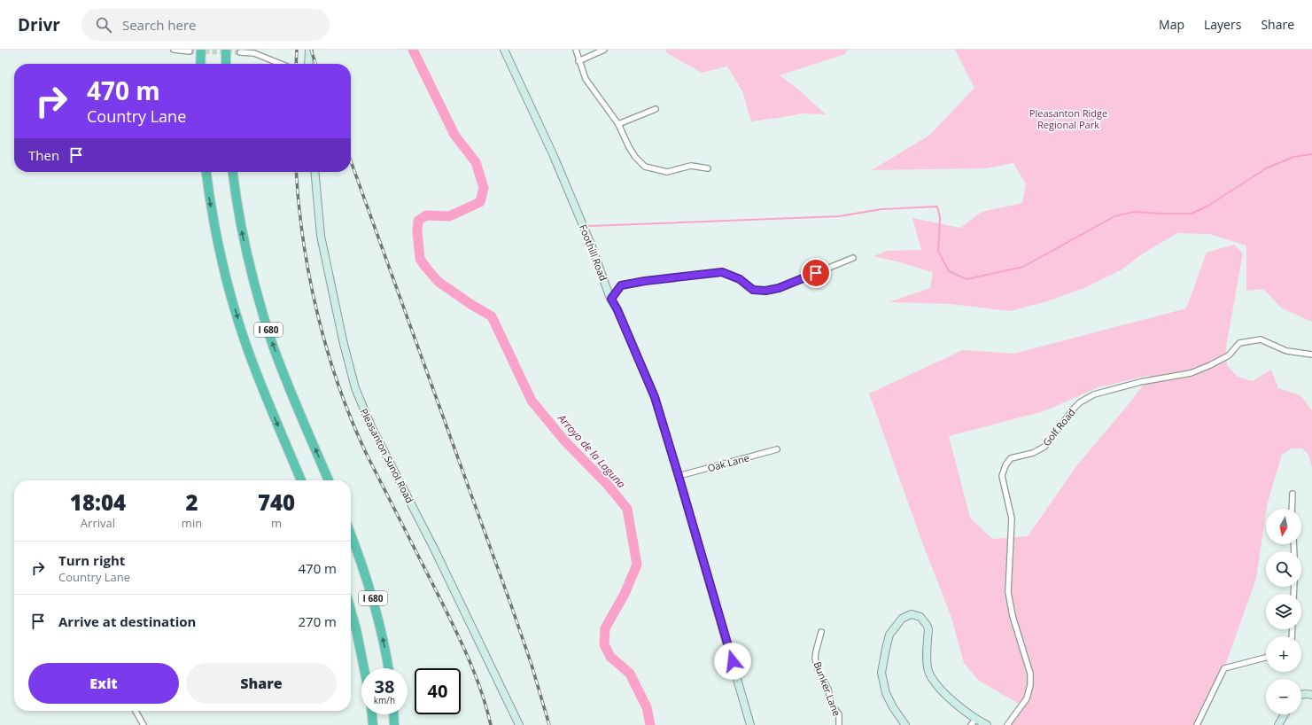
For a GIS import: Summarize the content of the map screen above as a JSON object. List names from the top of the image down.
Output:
{
  "streets": {
    "highway": ["I 680"],
    "street": [
      "Foothill Road",
      "Golf Road",
      "Pleasanton Sunol Road",
      "Oak Lane",
      "Bunker Lane"
    ]
  },
  "crossings": [
    ["Foothill Road", "Oak Lane"]
  ],
  "water": ["Arroyo de la Laguna"],
  "parks": ["Pleasanton Ridge Regional Park"],
  "north": "bottom",
  "page": {
    "header": "Drivr",
    "search": "Search here",
    "nav": ["Map", "Layers", "Share"],
    "turn": ["470 m", "Country Lane"],
    "then": "Then",
    "eta": [
      "18:04",
      "Arrival",
      "2",
      "min",
      "740",
      "m"
    ],
    "map_buttons": ["+", "−"],
    "list": [
      {
        "name": "Turn right",
        "note": "Country Lane",
        "value": "470 m"
      },
      {
        "name": "Arrive at destination",
        "value": "270 m"
      }
    ],
    "buttons": ["Exit", "Share"],
    "speed": "38 km/h",
    "limit": "40"
  }
}
